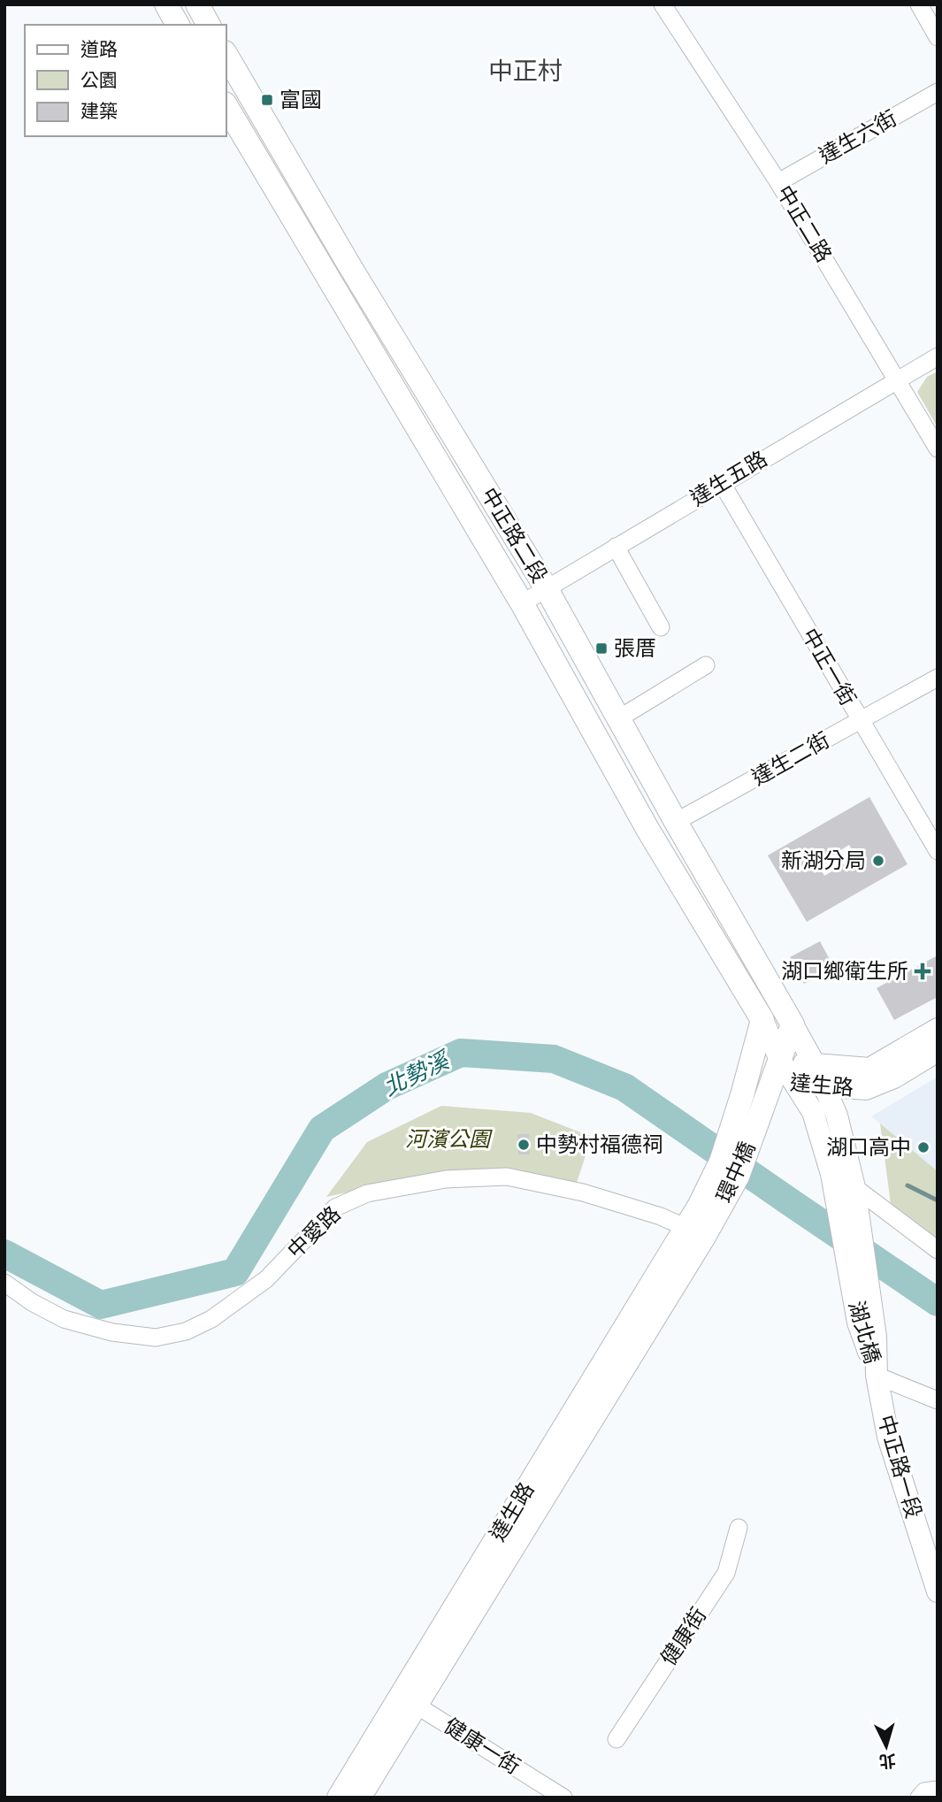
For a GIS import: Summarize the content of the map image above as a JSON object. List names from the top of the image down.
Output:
{
  "streets": {
    "main road": ["中正路二段", "達生路", "環中橋"],
    "street": [
      "達生六街",
      "中正二路",
      "達生五路",
      "中正一街",
      "達生二街",
      "中愛路",
      "湖北橋",
      "中正路一段",
      "健康街",
      "健康一街"
    ]
  },
  "crossings": [
    ["達生六街", "中正二路"],
    ["中正二路", "達生五路"],
    ["達生五路", "中正路二段"],
    ["達生五路", "中正一街"],
    ["中正路二段", "達生二街"],
    ["中正路二段", "達生路"],
    ["中正一街", "達生二街"],
    ["達生路", "環中橋"],
    ["達生路", "中愛路"],
    ["達生路", "湖北橋"],
    ["達生路", "健康一街"],
    ["環中橋", "中愛路"],
    ["湖北橋", "中正路一段"]
  ],
  "districts": ["中正村"],
  "water": ["北勢溪"],
  "parks": ["河濱公園"],
  "places": {
    "transit": ["富國", "張厝"],
    "other": ["新湖分局", "中勢村福德祠", "湖口高中"],
    "health": ["湖口鄉衛生所"]
  },
  "legend": ["道路", "公園", "建築"],
  "north": "bottom"
}
